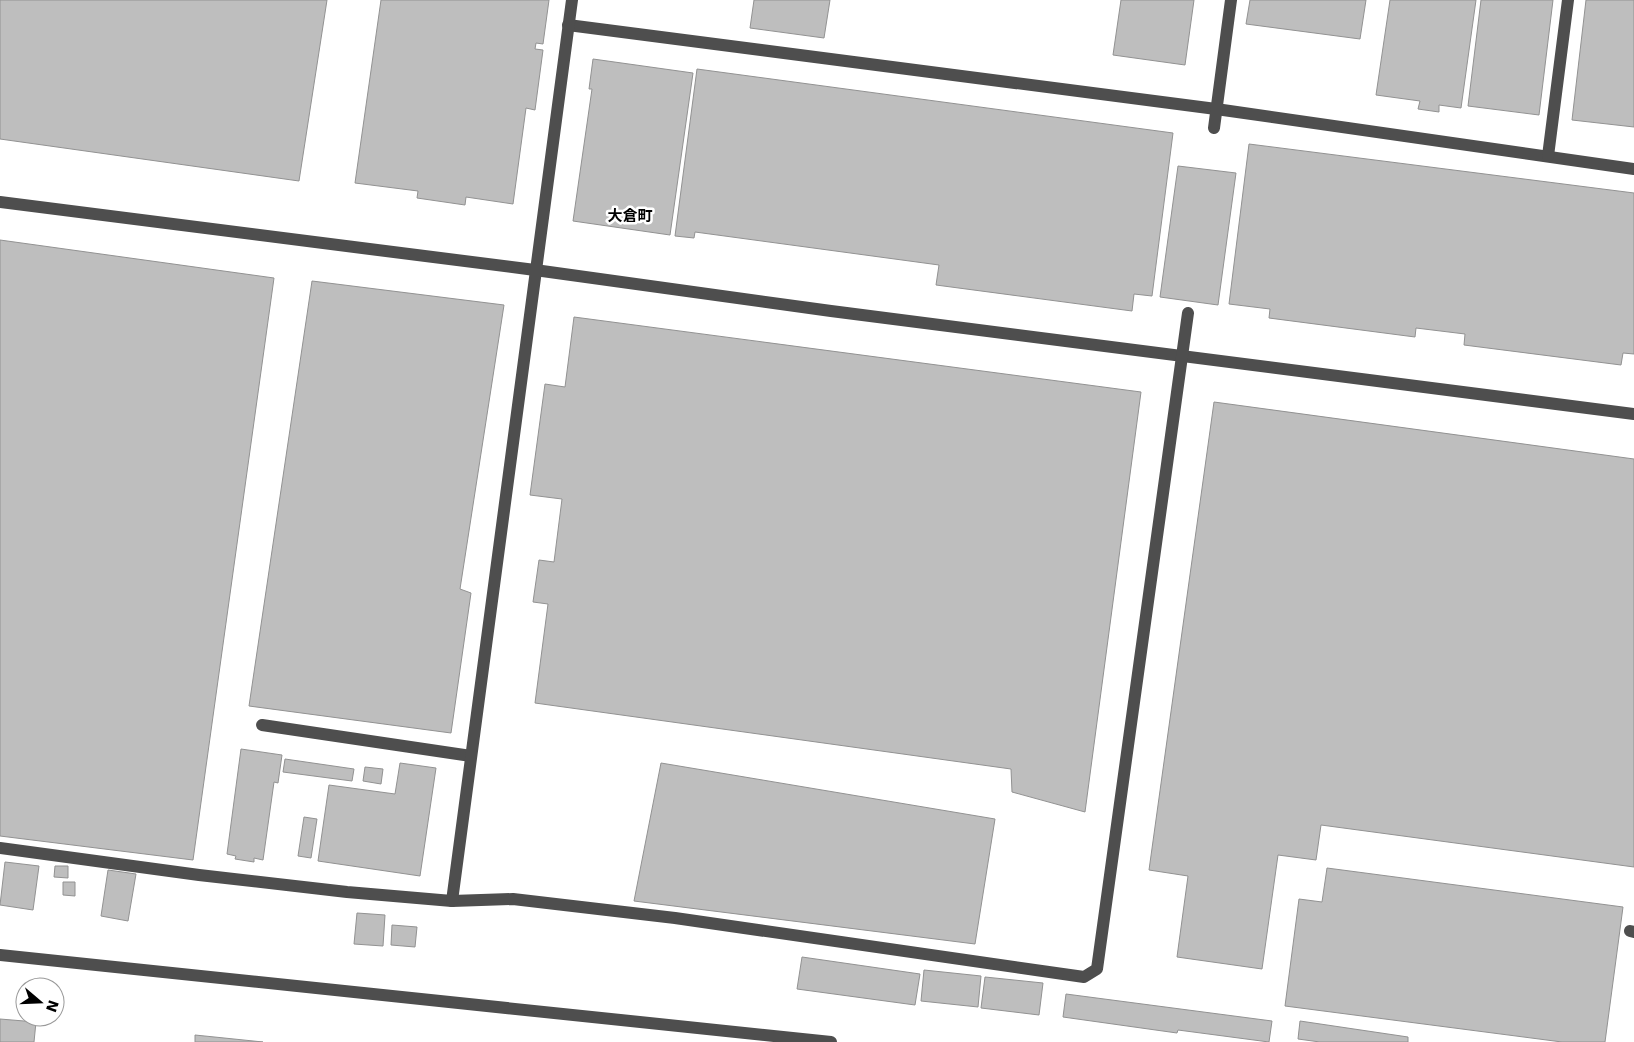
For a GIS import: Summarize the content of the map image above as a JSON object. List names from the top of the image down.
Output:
{
  "districts": ["大倉町"],
  "north": "right"
}
